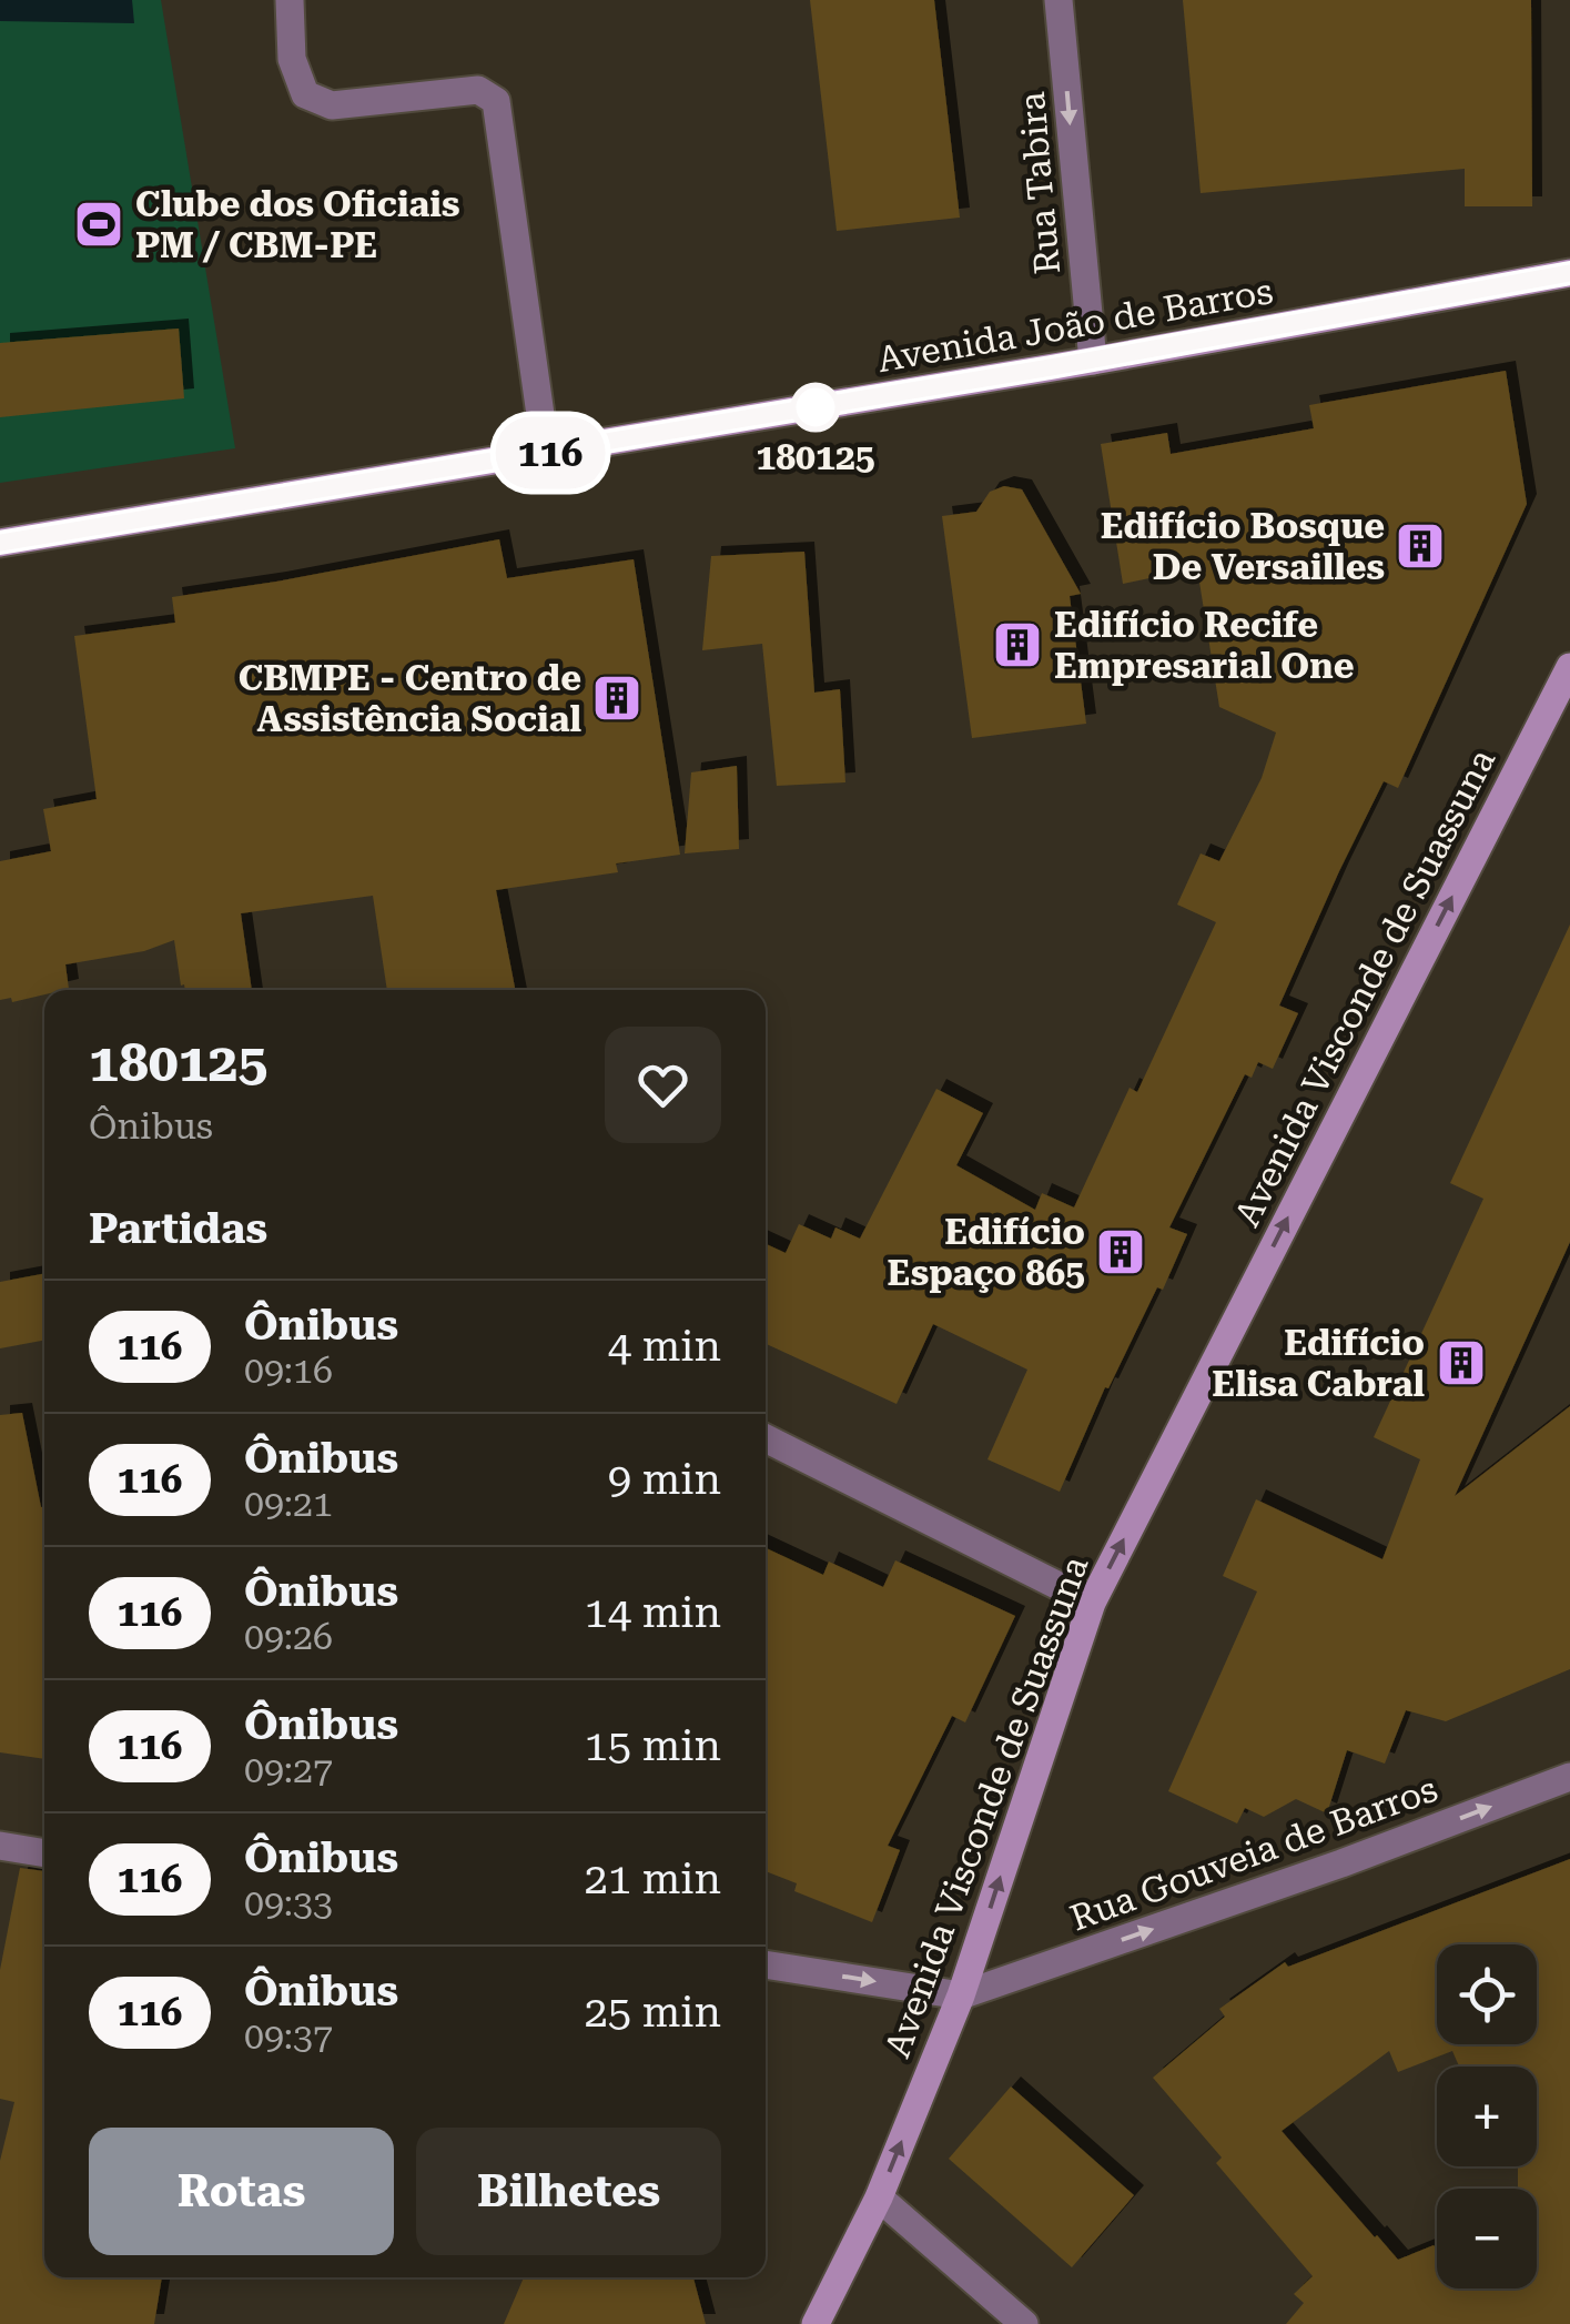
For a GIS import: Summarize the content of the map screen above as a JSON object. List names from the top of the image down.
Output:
{
  "streets": {
    "main road": ["Avenida João de Barros", "Avenida Visconde de Suassuna"],
    "street": ["Rua Tabira", "Rua Gouveia de Barros"]
  },
  "crossings": [
    ["Rua Tabira", "Avenida João de Barros"],
    ["Avenida Visconde de Suassuna", "Rua Gouveia de Barros"]
  ],
  "one_way": ["Rua Tabira", "Avenida Visconde de Suassuna", "Rua Gouveia de Barros"],
  "places": {
    "sports": ["Clube dos Oficiais PM / CBM-PE"],
    "other": ["180125"],
    "building": [
      "Edifício Bosque De Versailles",
      "Edifício Recife Empresarial One",
      "CBMPE - Centro de Assistência Social",
      "Edifício Espaço 865",
      "Edifício Elisa Cabral"
    ]
  },
  "lines": ["bus line 116"],
  "page": {
    "on_map": "116",
    "heading": [
      ["180125", "Ônibus"],
      "Partidas"
    ],
    "list": [
      {
        "mark": "116",
        "name": "Ônibus",
        "note": "09:16",
        "value": "4 min"
      },
      {
        "mark": "116",
        "name": "Ônibus",
        "note": "09:21",
        "value": "9 min"
      },
      {
        "mark": "116",
        "name": "Ônibus",
        "note": "09:26",
        "value": "14 min"
      },
      {
        "mark": "116",
        "name": "Ônibus",
        "note": "09:27",
        "value": "15 min"
      },
      {
        "mark": "116",
        "name": "Ônibus",
        "note": "09:33",
        "value": "21 min"
      },
      {
        "mark": "116",
        "name": "Ônibus",
        "note": "09:37",
        "value": "25 min"
      }
    ],
    "map_buttons": ["+", "−"],
    "buttons": ["Rotas", "Bilhetes"]
  }
}
